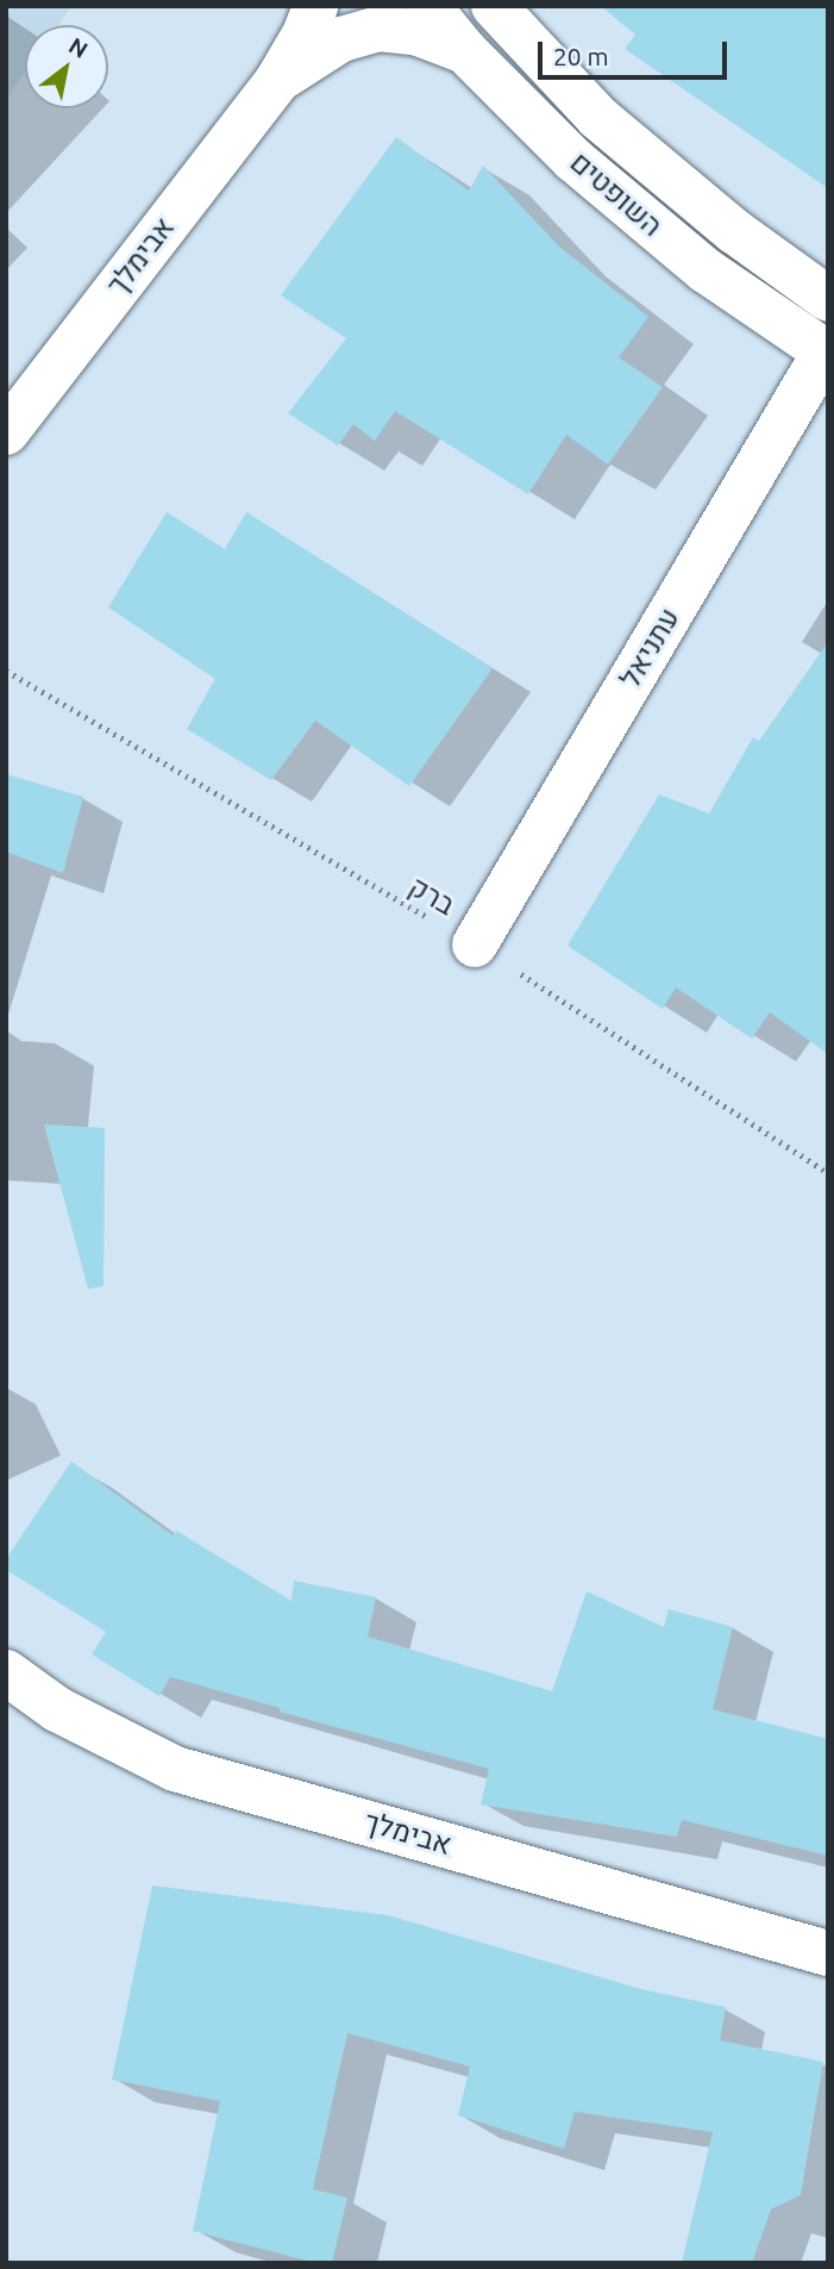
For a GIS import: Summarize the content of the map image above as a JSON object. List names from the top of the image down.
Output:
{
  "streets": {
    "street": ["השופטים", "אבימלך", "עתניאל"],
    "path": ["ברק"]
  },
  "crossings": [
    ["השופטים", "אבימלך"],
    ["השופטים", "עתניאל"],
    ["עתניאל", "ברק"]
  ],
  "scale_bar": "20 m",
  "north": "top right"
}
